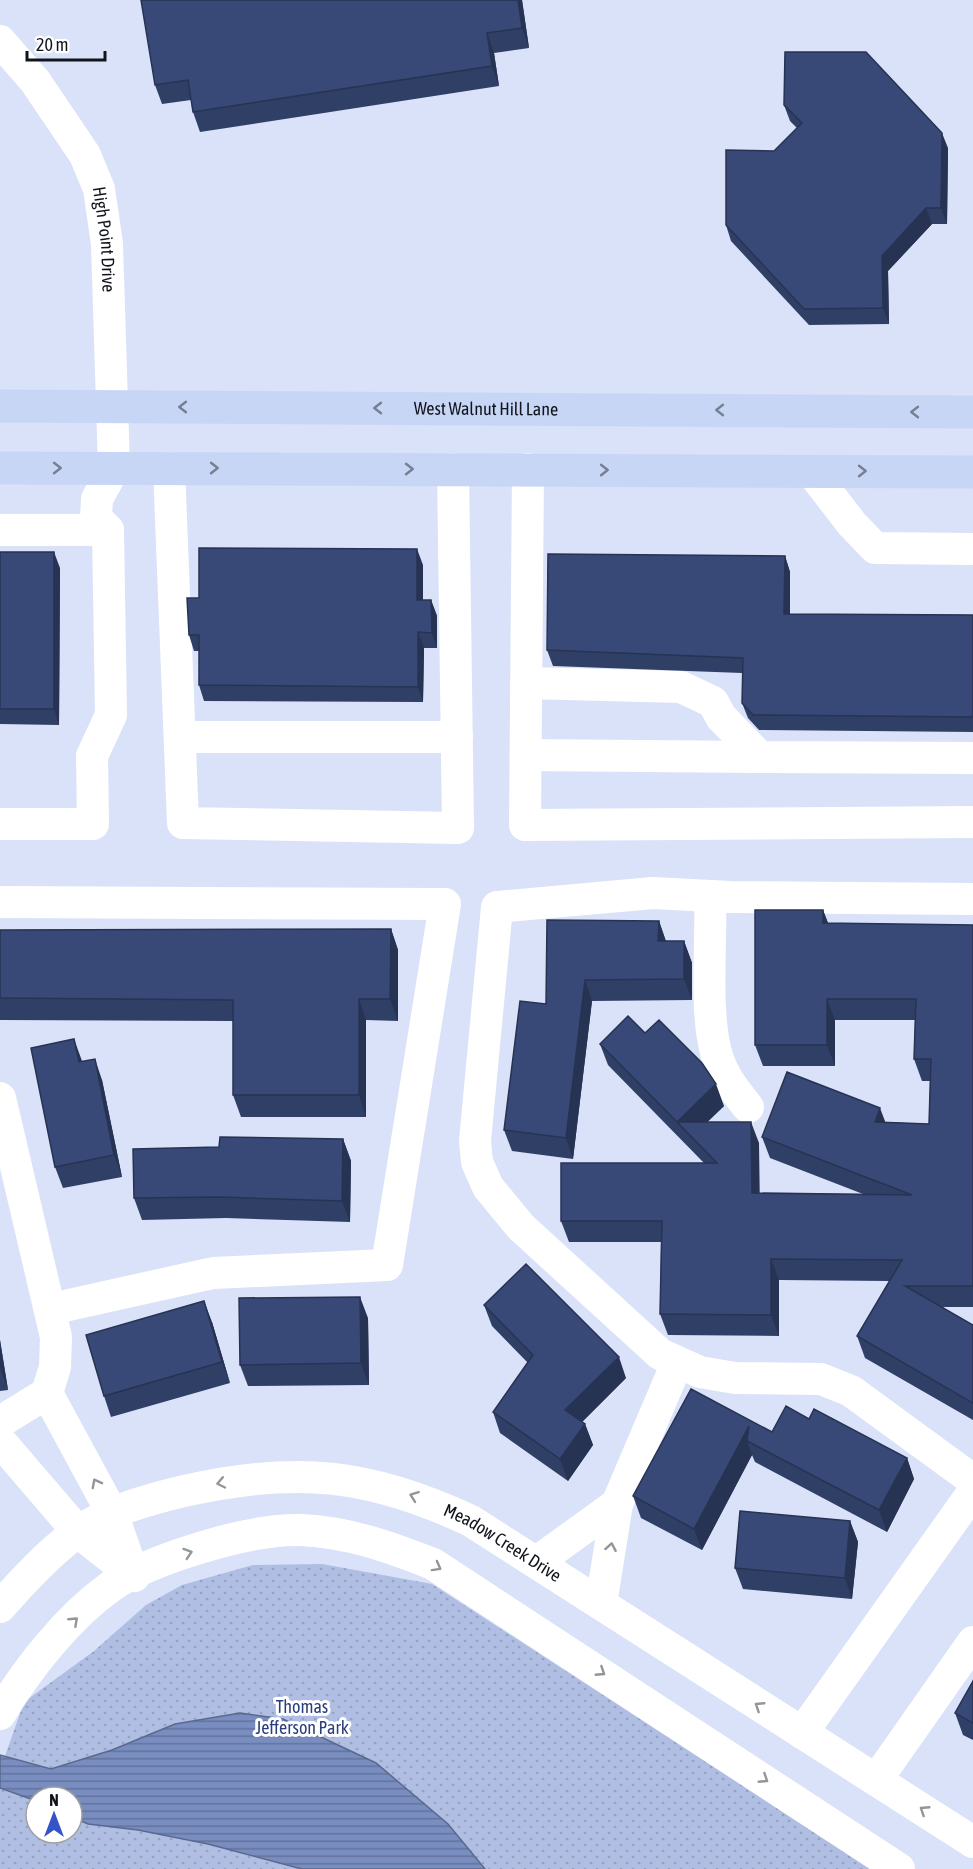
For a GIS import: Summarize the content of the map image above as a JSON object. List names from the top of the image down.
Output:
{
  "streets": {
    "main road": ["West Walnut Hill Lane"],
    "street": ["High Point Drive", "Meadow Creek Drive"]
  },
  "crossings": [
    ["High Point Drive", "West Walnut Hill Lane"]
  ],
  "parks": ["Thomas Jefferson Park"],
  "scale_bar": "20 m",
  "north": "top"
}
